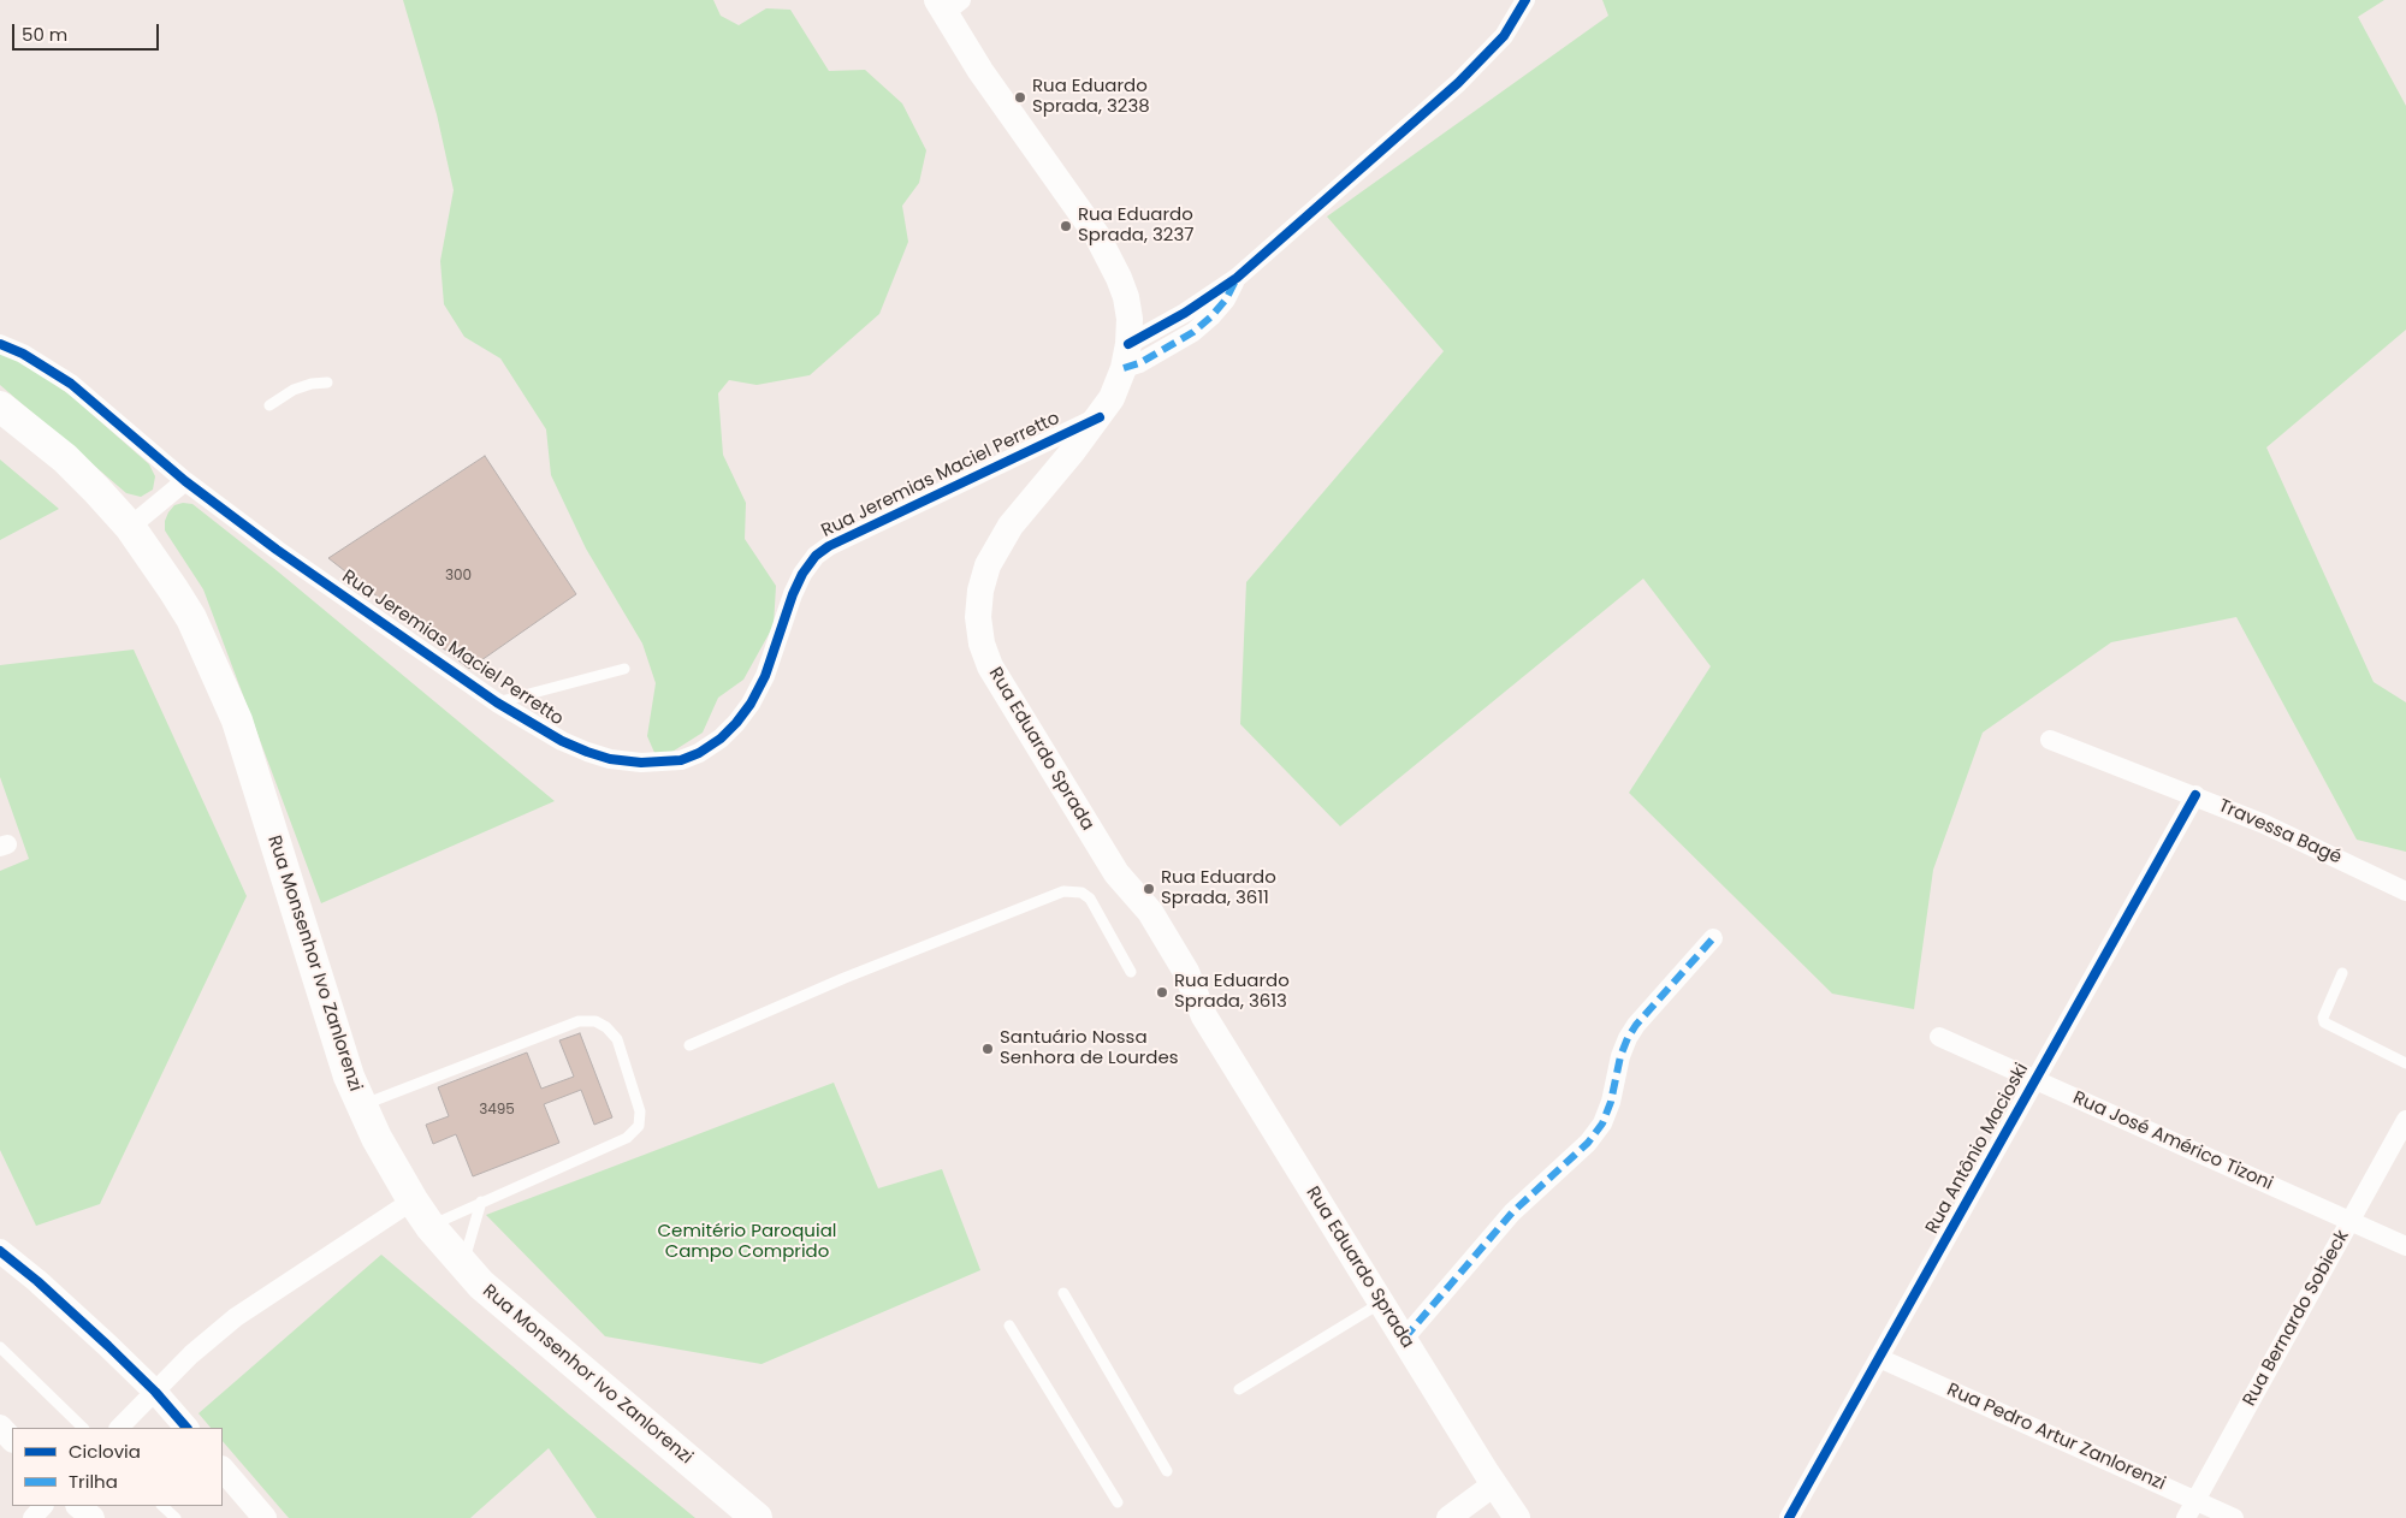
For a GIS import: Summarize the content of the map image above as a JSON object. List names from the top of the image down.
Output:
{
  "streets": {
    "main road": ["Rua Eduardo Sprada", "Rua Monsenhor Ivo Zanlorenzi"],
    "street": [
      "Rua Jeremias Maciel Perretto",
      "Travessa Bagé",
      "Rua José Américo Tizoni",
      "Rua Antônio Macioski",
      "Rua Bernardo Sobieck",
      "Rua Pedro Artur Zanlorenzi"
    ]
  },
  "crossings": [
    ["Rua Jeremias Maciel Perretto", "Rua Eduardo Sprada"],
    ["Travessa Bagé", "Rua Antônio Macioski"],
    ["Rua José Américo Tizoni", "Rua Antônio Macioski"],
    ["Rua José Américo Tizoni", "Rua Bernardo Sobieck"],
    ["Rua Antônio Macioski", "Rua Pedro Artur Zanlorenzi"],
    ["Rua Bernardo Sobieck", "Rua Pedro Artur Zanlorenzi"]
  ],
  "parks": ["Cemitério Paroquial Campo Comprido"],
  "places": [
    "Rua Eduardo Sprada, 3238",
    "Rua Eduardo Sprada, 3237",
    "Rua Eduardo Sprada, 3611",
    "Rua Eduardo Sprada, 3613",
    "Santuário Nossa Senhora de Lourdes"
  ],
  "house_numbers": ["300", "3495"],
  "legend": ["Ciclovia", "Trilha"],
  "scale_bar": "50 m"
}
